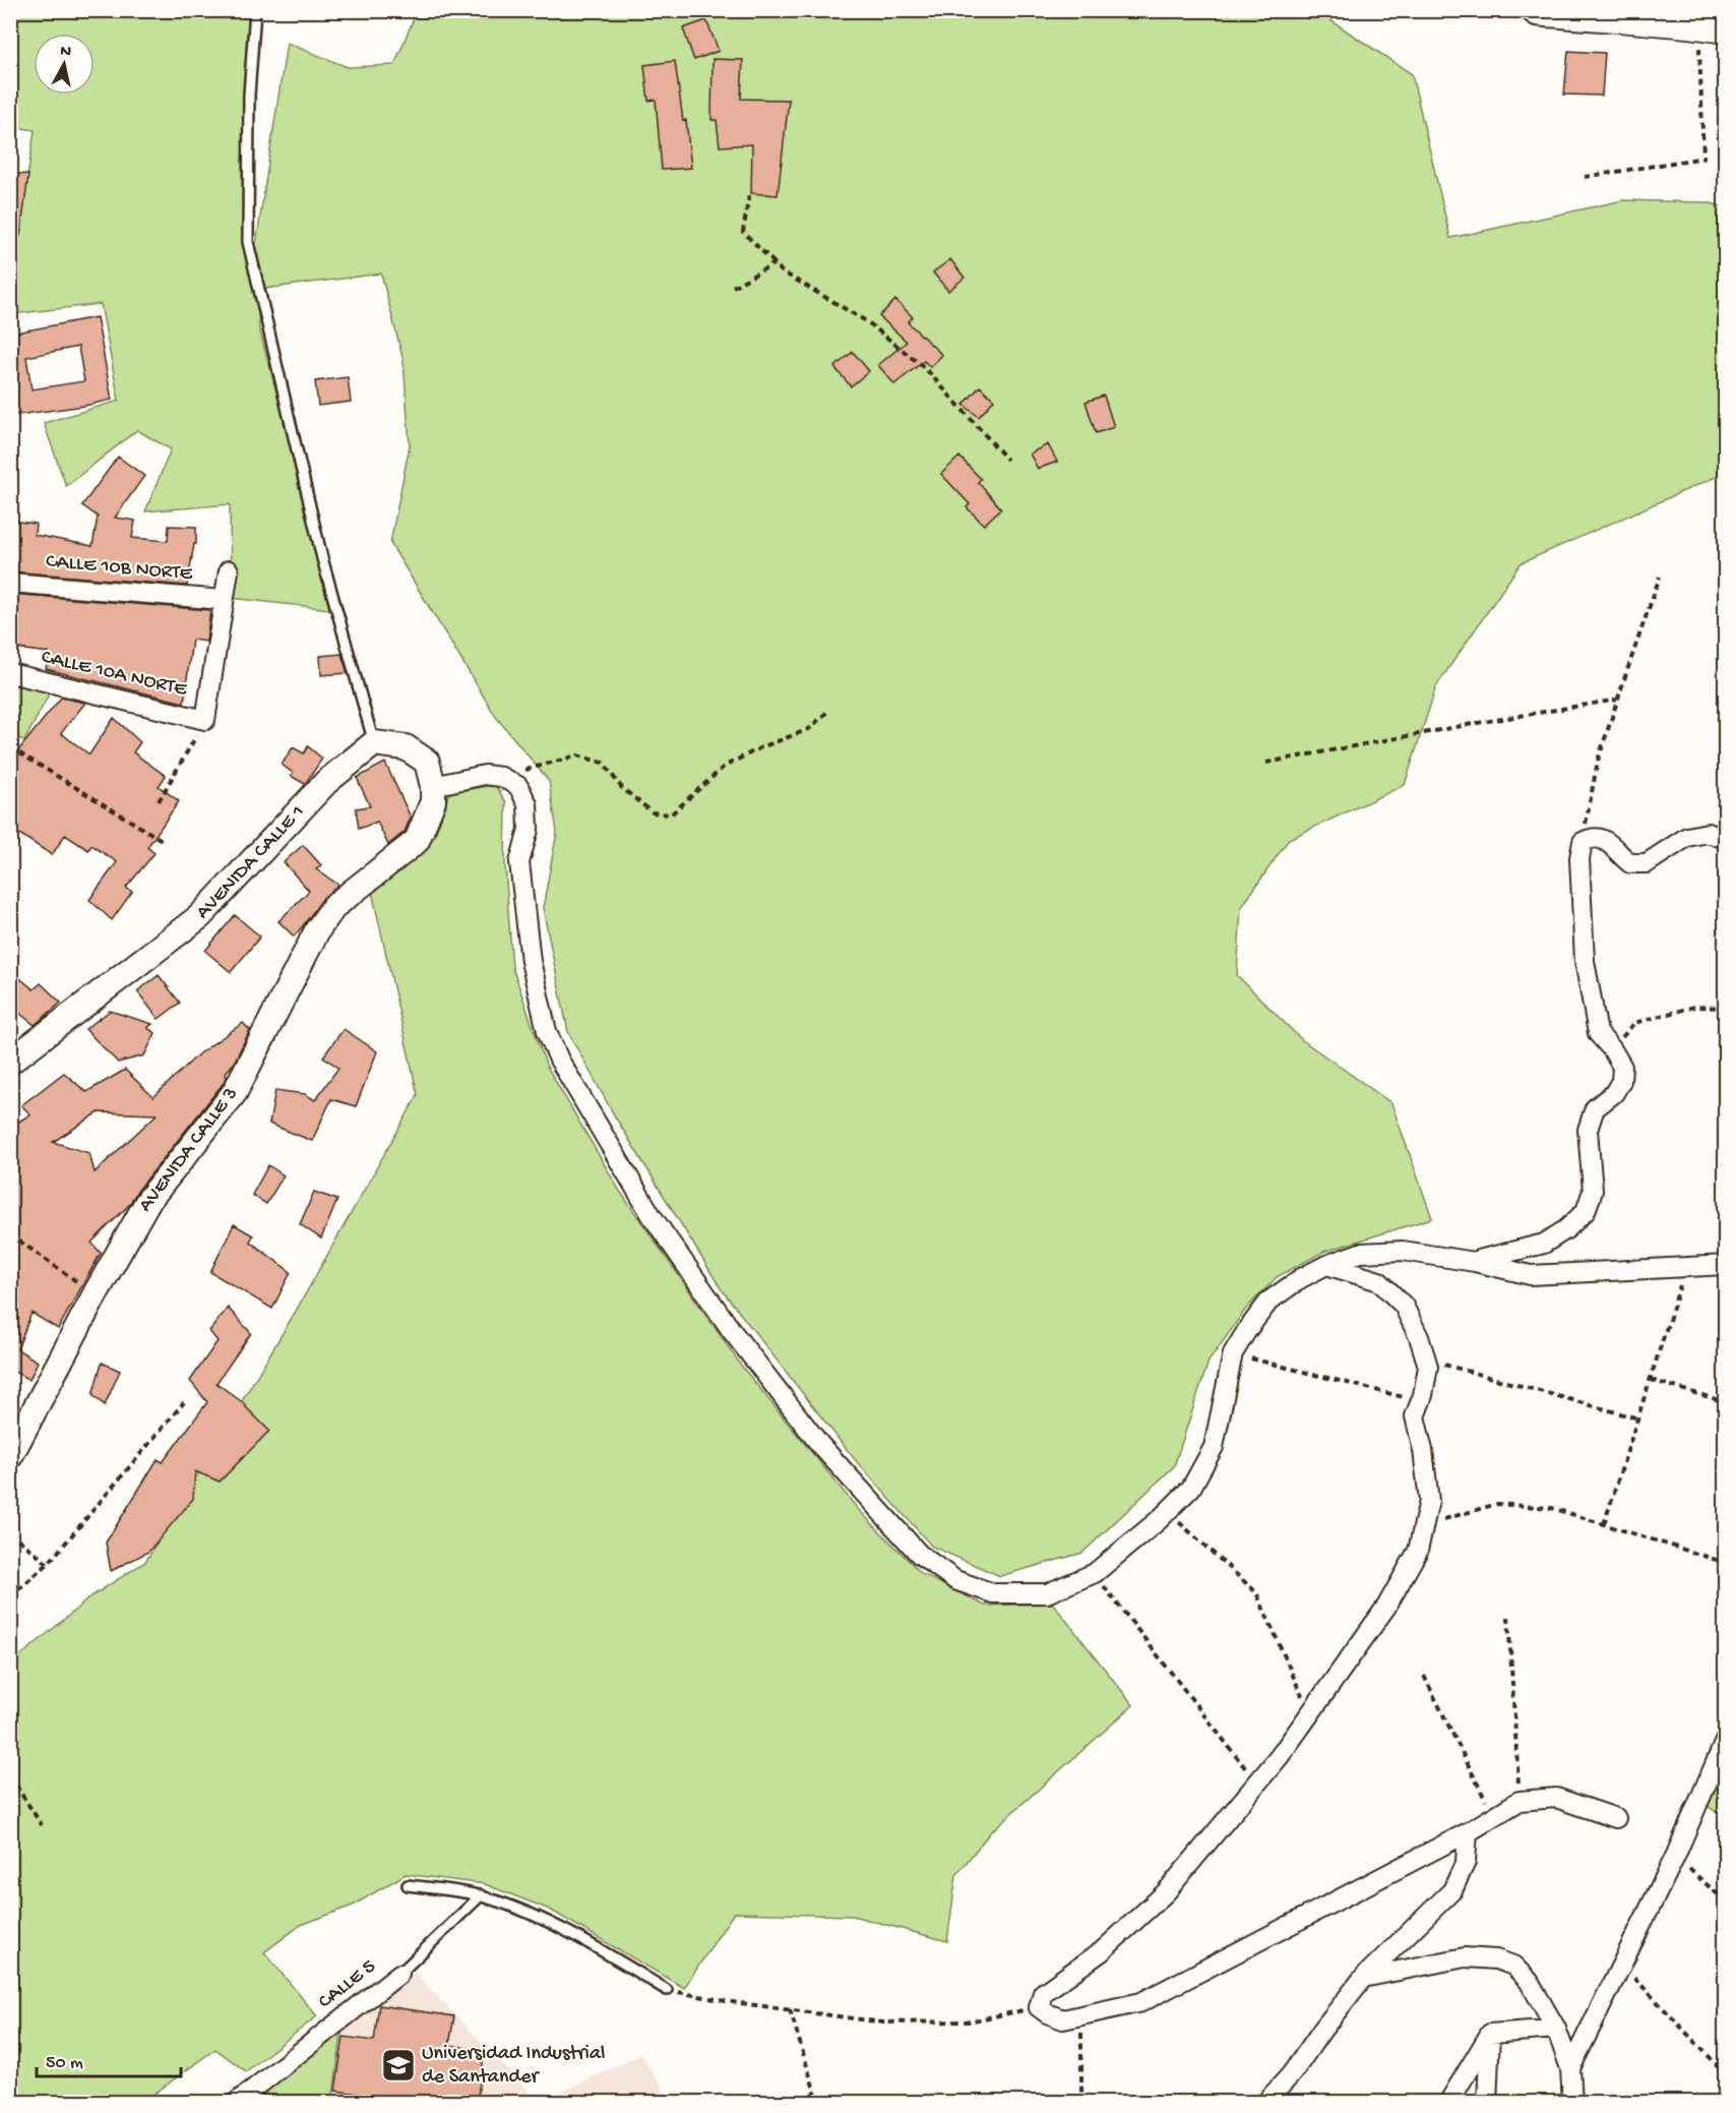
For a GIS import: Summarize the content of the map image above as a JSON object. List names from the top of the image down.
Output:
{
  "streets": {
    "street": [
      "CALLE 10B NORTE",
      "CALLE 10A NORTE",
      "AVENIDA CALLE 1",
      "AVENIDA CALLE 3",
      "CALLE 5"
    ]
  },
  "places": {
    "school or university": ["Universidad Industrial de Santander"]
  },
  "scale_bar": "50 m",
  "north": "top"
}
